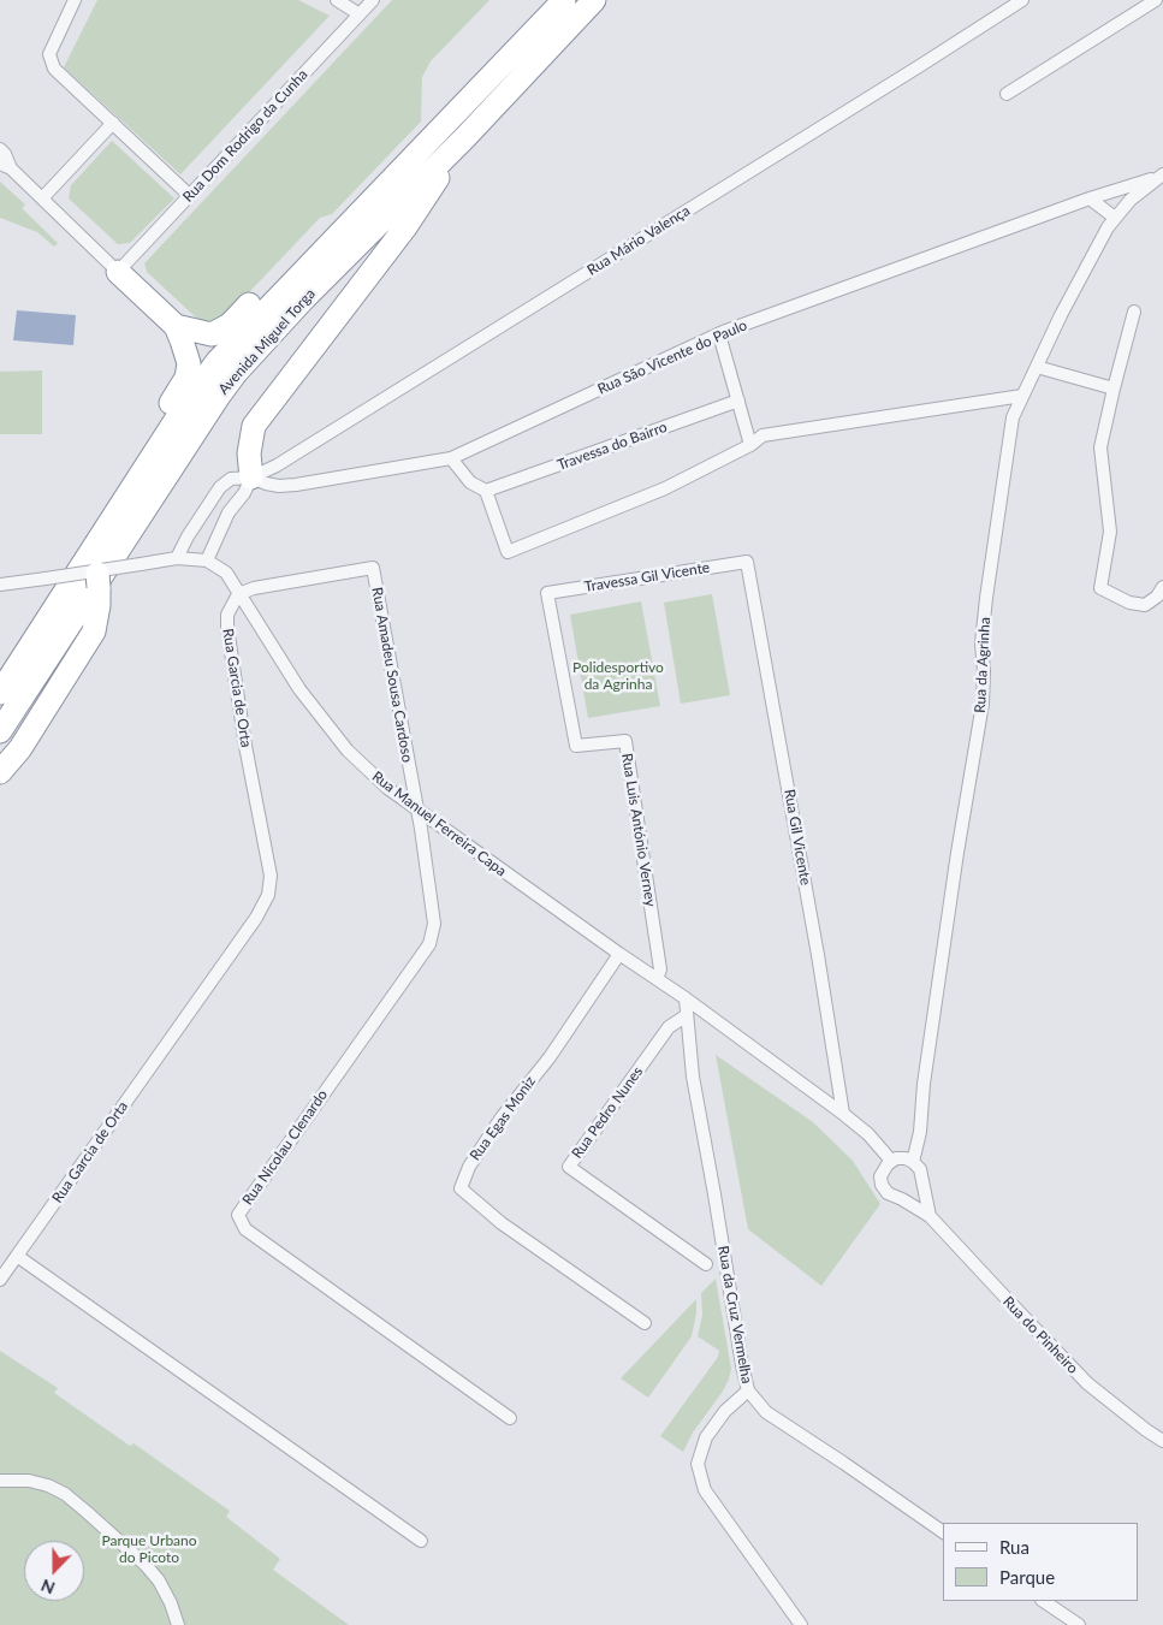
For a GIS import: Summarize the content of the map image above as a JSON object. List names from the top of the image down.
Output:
{
  "streets": {
    "highway": ["Avenida Miguel Torga"],
    "street": [
      "Rua Dom Rodrigo da Cunha",
      "Rua Mário Valença",
      "Rua São Vicente do Paulo",
      "Travessa do Bairro",
      "Travessa Gil Vicente",
      "Rua da Agrinha",
      "Rua Amadeu Sousa Cardoso",
      "Rua Garcia de Orta",
      "Rua Manuel Ferreira Capa",
      "Rua Luis António Verney",
      "Rua Gil Vicente",
      "Rua Pedro Nunes",
      "Rua Egas Moniz",
      "Rua Nicolau Clenardo",
      "Rua da Cruz Vermelha",
      "Rua do Pinheiro"
    ]
  },
  "crossings": [
    ["Rua Mário Valença", "Rua São Vicente do Paulo"],
    ["Rua São Vicente do Paulo", "Rua da Agrinha"],
    ["Travessa Gil Vicente", "Rua Luis António Verney"],
    ["Travessa Gil Vicente", "Rua Gil Vicente"],
    ["Rua da Agrinha", "Rua Manuel Ferreira Capa"],
    ["Rua da Agrinha", "Rua do Pinheiro"],
    ["Rua Amadeu Sousa Cardoso", "Rua Garcia de Orta"],
    ["Rua Amadeu Sousa Cardoso", "Rua Manuel Ferreira Capa"],
    ["Rua Amadeu Sousa Cardoso", "Rua Nicolau Clenardo"],
    ["Rua Garcia de Orta", "Rua Manuel Ferreira Capa"],
    ["Rua Manuel Ferreira Capa", "Rua Luis António Verney"],
    ["Rua Manuel Ferreira Capa", "Rua Gil Vicente"],
    ["Rua Manuel Ferreira Capa", "Rua Egas Moniz"],
    ["Rua Manuel Ferreira Capa", "Rua Nicolau Clenardo"],
    ["Rua Manuel Ferreira Capa", "Rua da Cruz Vermelha"],
    ["Rua Manuel Ferreira Capa", "Rua do Pinheiro"],
    ["Rua Pedro Nunes", "Rua da Cruz Vermelha"]
  ],
  "parks": ["Polidesportivo da Agrinha", "Parque Urbano do Picoto"],
  "legend": ["Rua", "Parque"],
  "north": "bottom"
}
